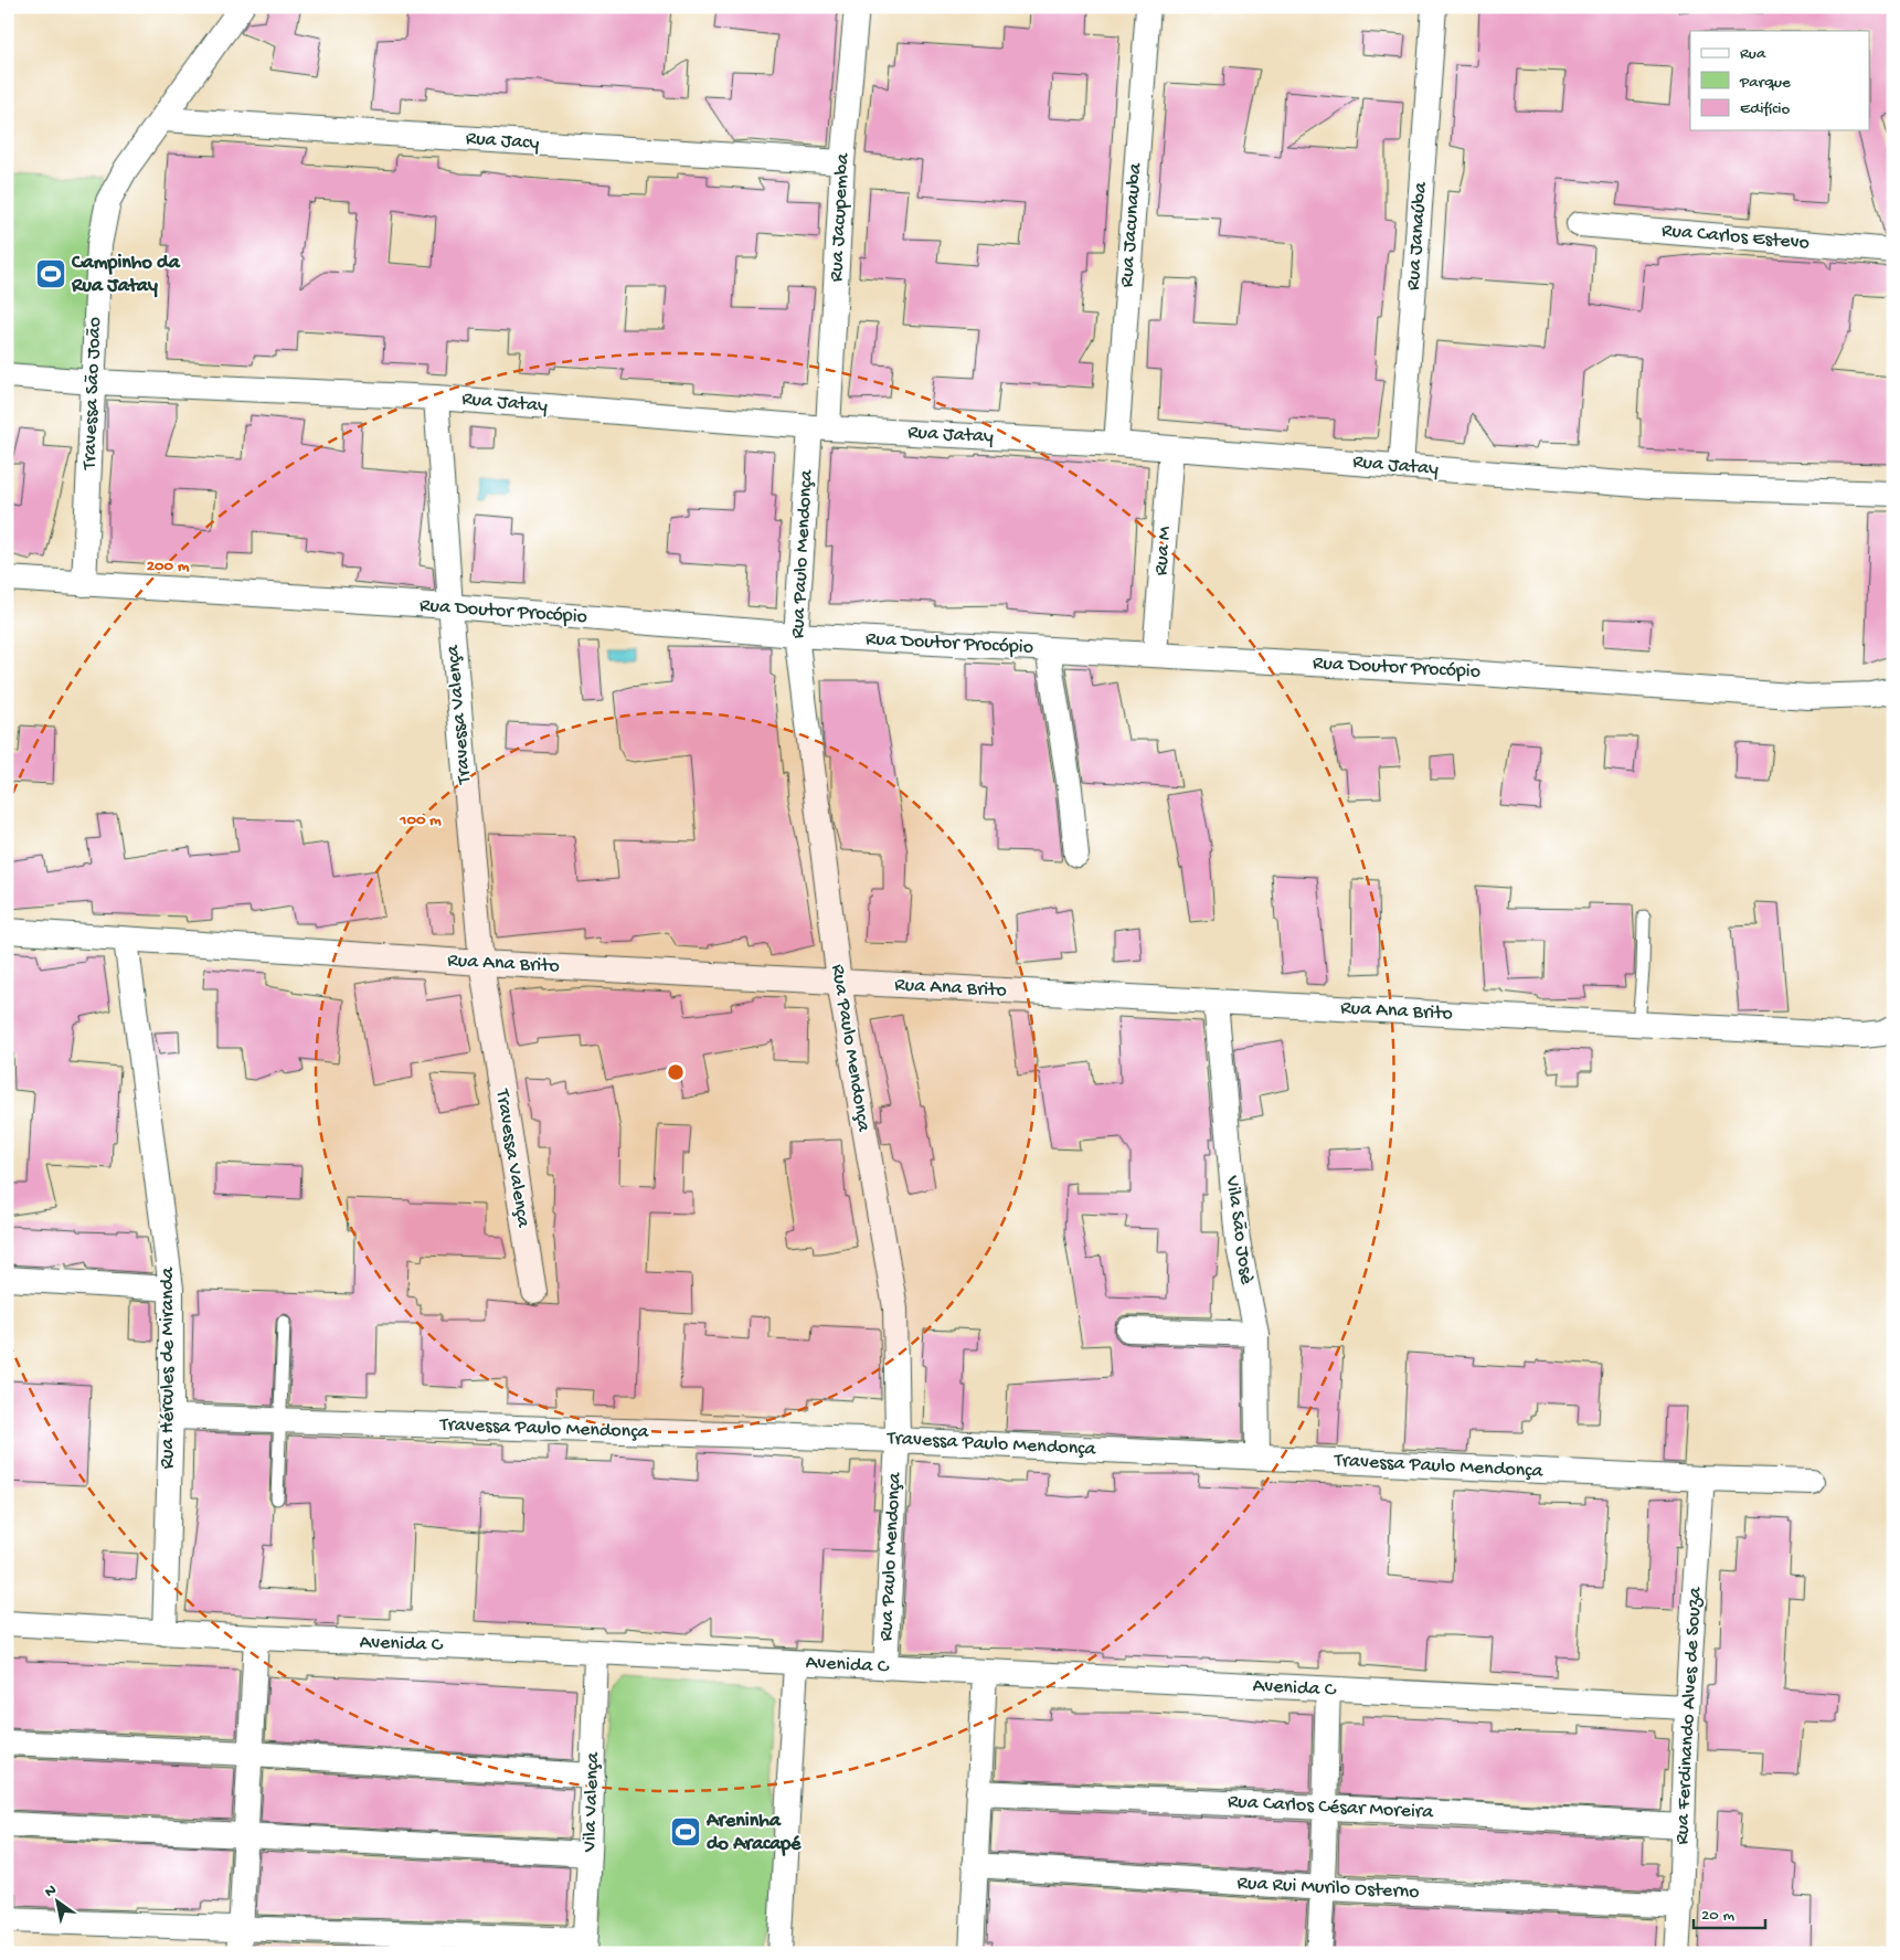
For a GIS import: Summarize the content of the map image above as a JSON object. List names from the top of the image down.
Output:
{
  "streets": {
    "street": [
      "Rua Jacy",
      "Rua Jacupemba",
      "Rua Jacunauba",
      "Rua Janaúba",
      "Rua Carlos Estevo",
      "Travessa São João",
      "Rua Jatay",
      "Rua M",
      "Rua Paulo Mendonça",
      "Rua Doutor Procópio",
      "Travessa Valença",
      "Rua Ana Brito",
      "Vila São Josè",
      "Rua Hércules de Miranda",
      "Travessa Paulo Mendonça",
      "Avenida C",
      "Rua Ferdinando Alves de Souza",
      "Vila Valença",
      "Rua Carlos César Moreira",
      "Rua Rui Murilo Osterno"
    ]
  },
  "crossings": [
    ["Rua Jacy", "Rua Jacupemba"],
    ["Rua Jacy", "Travessa São João"],
    ["Rua Jacupemba", "Rua Jatay"],
    ["Rua Jacupemba", "Rua Paulo Mendonça"],
    ["Rua Jacunauba", "Rua Jatay"],
    ["Rua Janaúba", "Rua Jatay"],
    ["Travessa São João", "Rua Jatay"],
    ["Travessa São João", "Rua Doutor Procópio"],
    ["Rua Jatay", "Rua M"],
    ["Rua Jatay", "Rua Paulo Mendonça"],
    ["Rua Jatay", "Travessa Valença"],
    ["Rua M", "Rua Doutor Procópio"],
    ["Rua Paulo Mendonça", "Rua Doutor Procópio"],
    ["Rua Paulo Mendonça", "Rua Ana Brito"],
    ["Rua Paulo Mendonça", "Travessa Paulo Mendonça"],
    ["Rua Paulo Mendonça", "Avenida C"],
    ["Rua Doutor Procópio", "Travessa Valença"],
    ["Travessa Valença", "Rua Ana Brito"],
    ["Rua Ana Brito", "Vila São Josè"],
    ["Rua Ana Brito", "Rua Hércules de Miranda"],
    ["Vila São Josè", "Travessa Paulo Mendonça"],
    ["Rua Hércules de Miranda", "Travessa Paulo Mendonça"],
    ["Rua Hércules de Miranda", "Avenida C"],
    ["Travessa Paulo Mendonça", "Rua Ferdinando Alves de Souza"],
    ["Avenida C", "Rua Ferdinando Alves de Souza"],
    ["Avenida C", "Vila Valença"],
    ["Rua Ferdinando Alves de Souza", "Rua Carlos César Moreira"],
    ["Rua Ferdinando Alves de Souza", "Rua Rui Murilo Osterno"]
  ],
  "places": {
    "sports": ["Campinho da Rua Jatay", "Areninha do Aracapé"]
  },
  "legend": ["Rua", "Parque", "Edifício"],
  "scale_bar": "20 m",
  "north": "top left",
  "rings": ["200 m", "100 m"]
}
